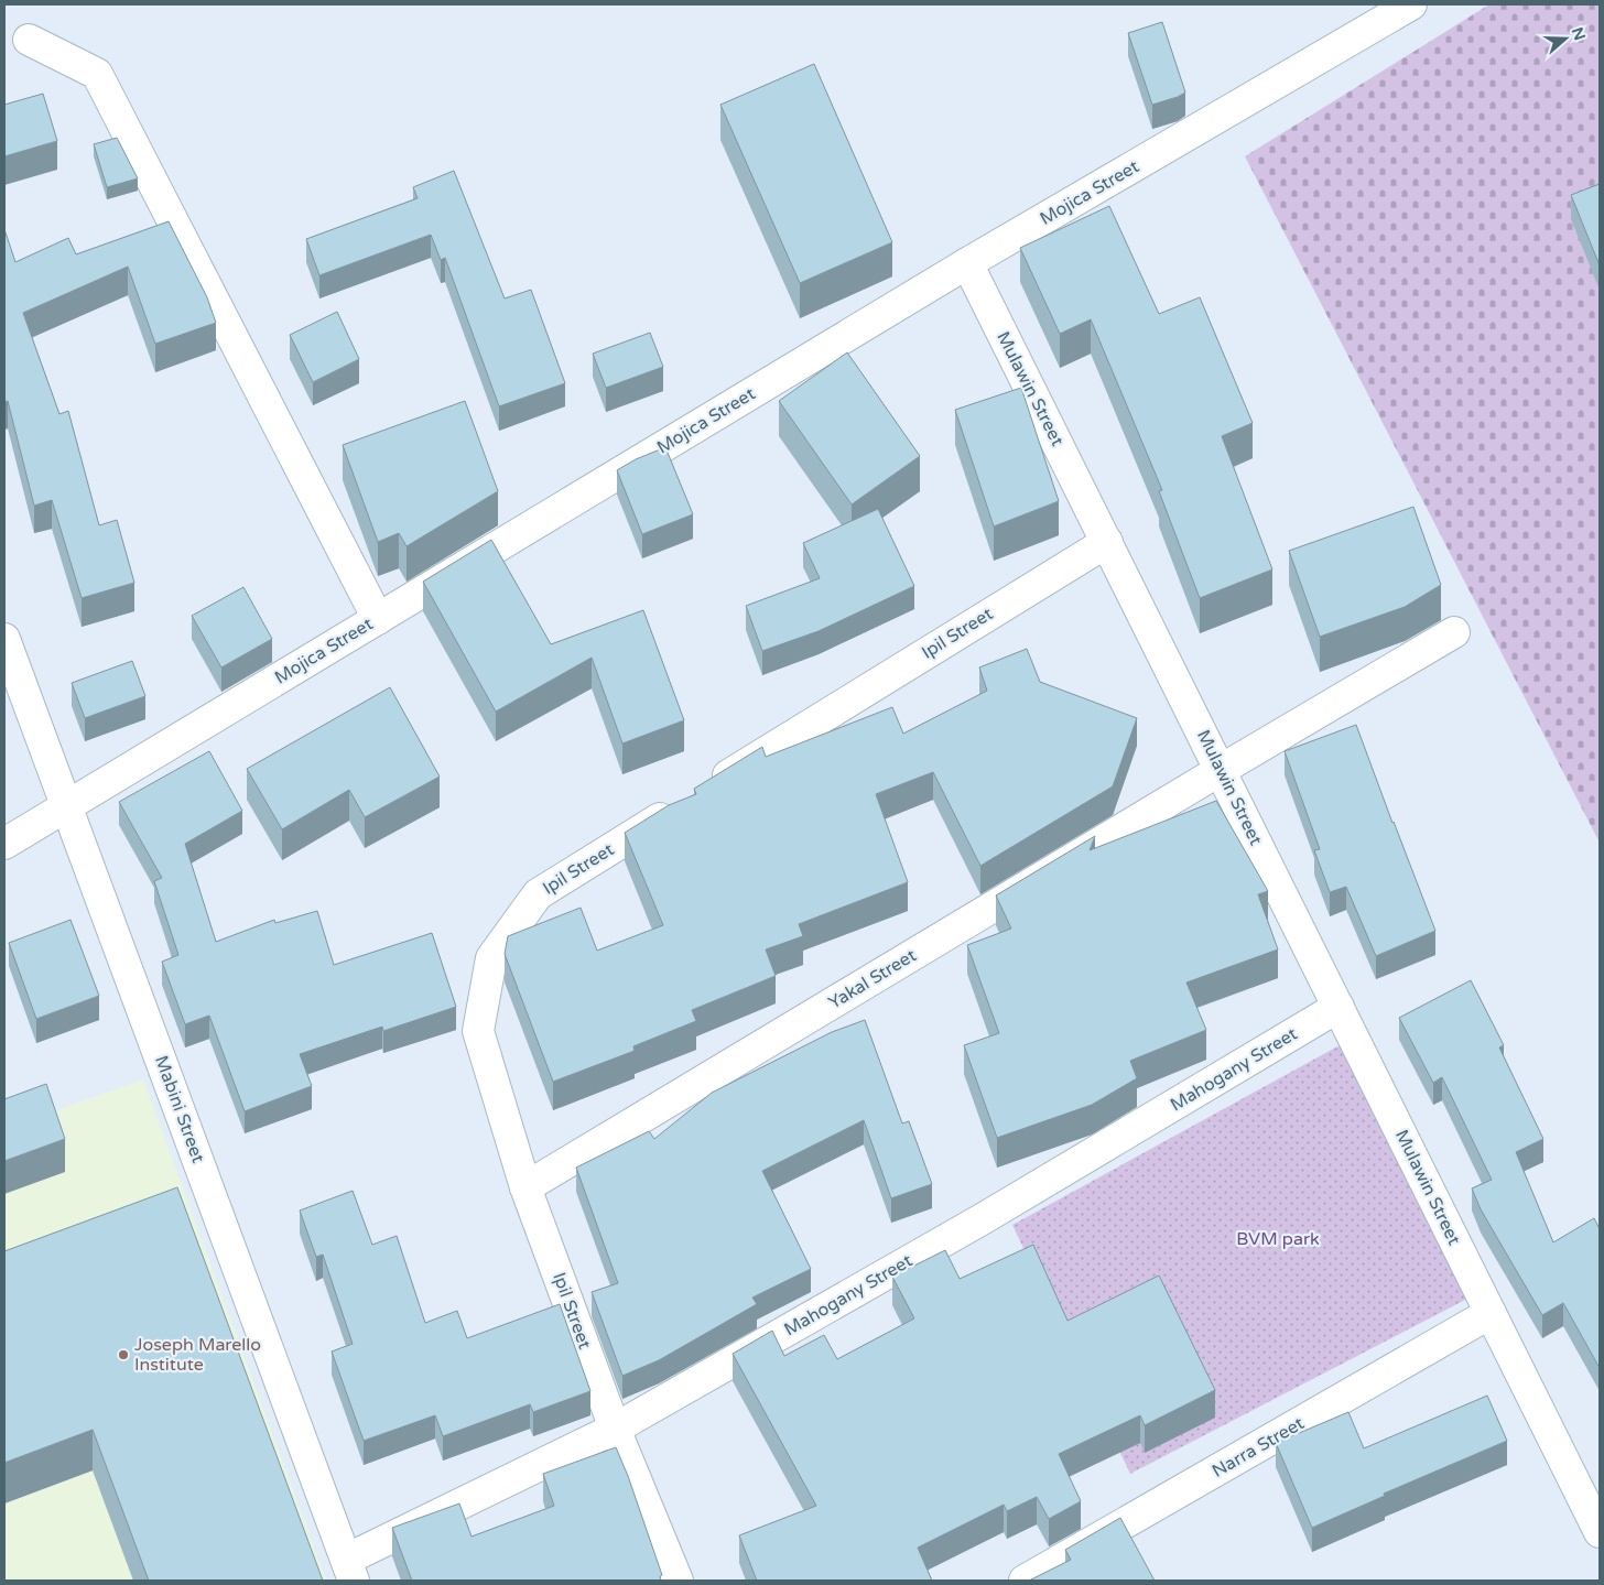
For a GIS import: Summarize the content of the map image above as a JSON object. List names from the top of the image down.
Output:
{
  "streets": {
    "street": [
      "Mojica Street",
      "Mulawin Street",
      "Ipil Street",
      "Yakal Street",
      "Mahogany Street",
      "Mabini Street",
      "Narra Street"
    ]
  },
  "crossings": [
    ["Mojica Street", "Mulawin Street"],
    ["Mojica Street", "Mabini Street"],
    ["Mulawin Street", "Ipil Street"],
    ["Mulawin Street", "Yakal Street"],
    ["Mulawin Street", "Mahogany Street"],
    ["Mulawin Street", "Narra Street"],
    ["Ipil Street", "Yakal Street"],
    ["Ipil Street", "Mahogany Street"],
    ["Mahogany Street", "Mabini Street"]
  ],
  "parks": ["BVM park"],
  "places": ["Joseph Marello Institute"],
  "north": "right"
}
